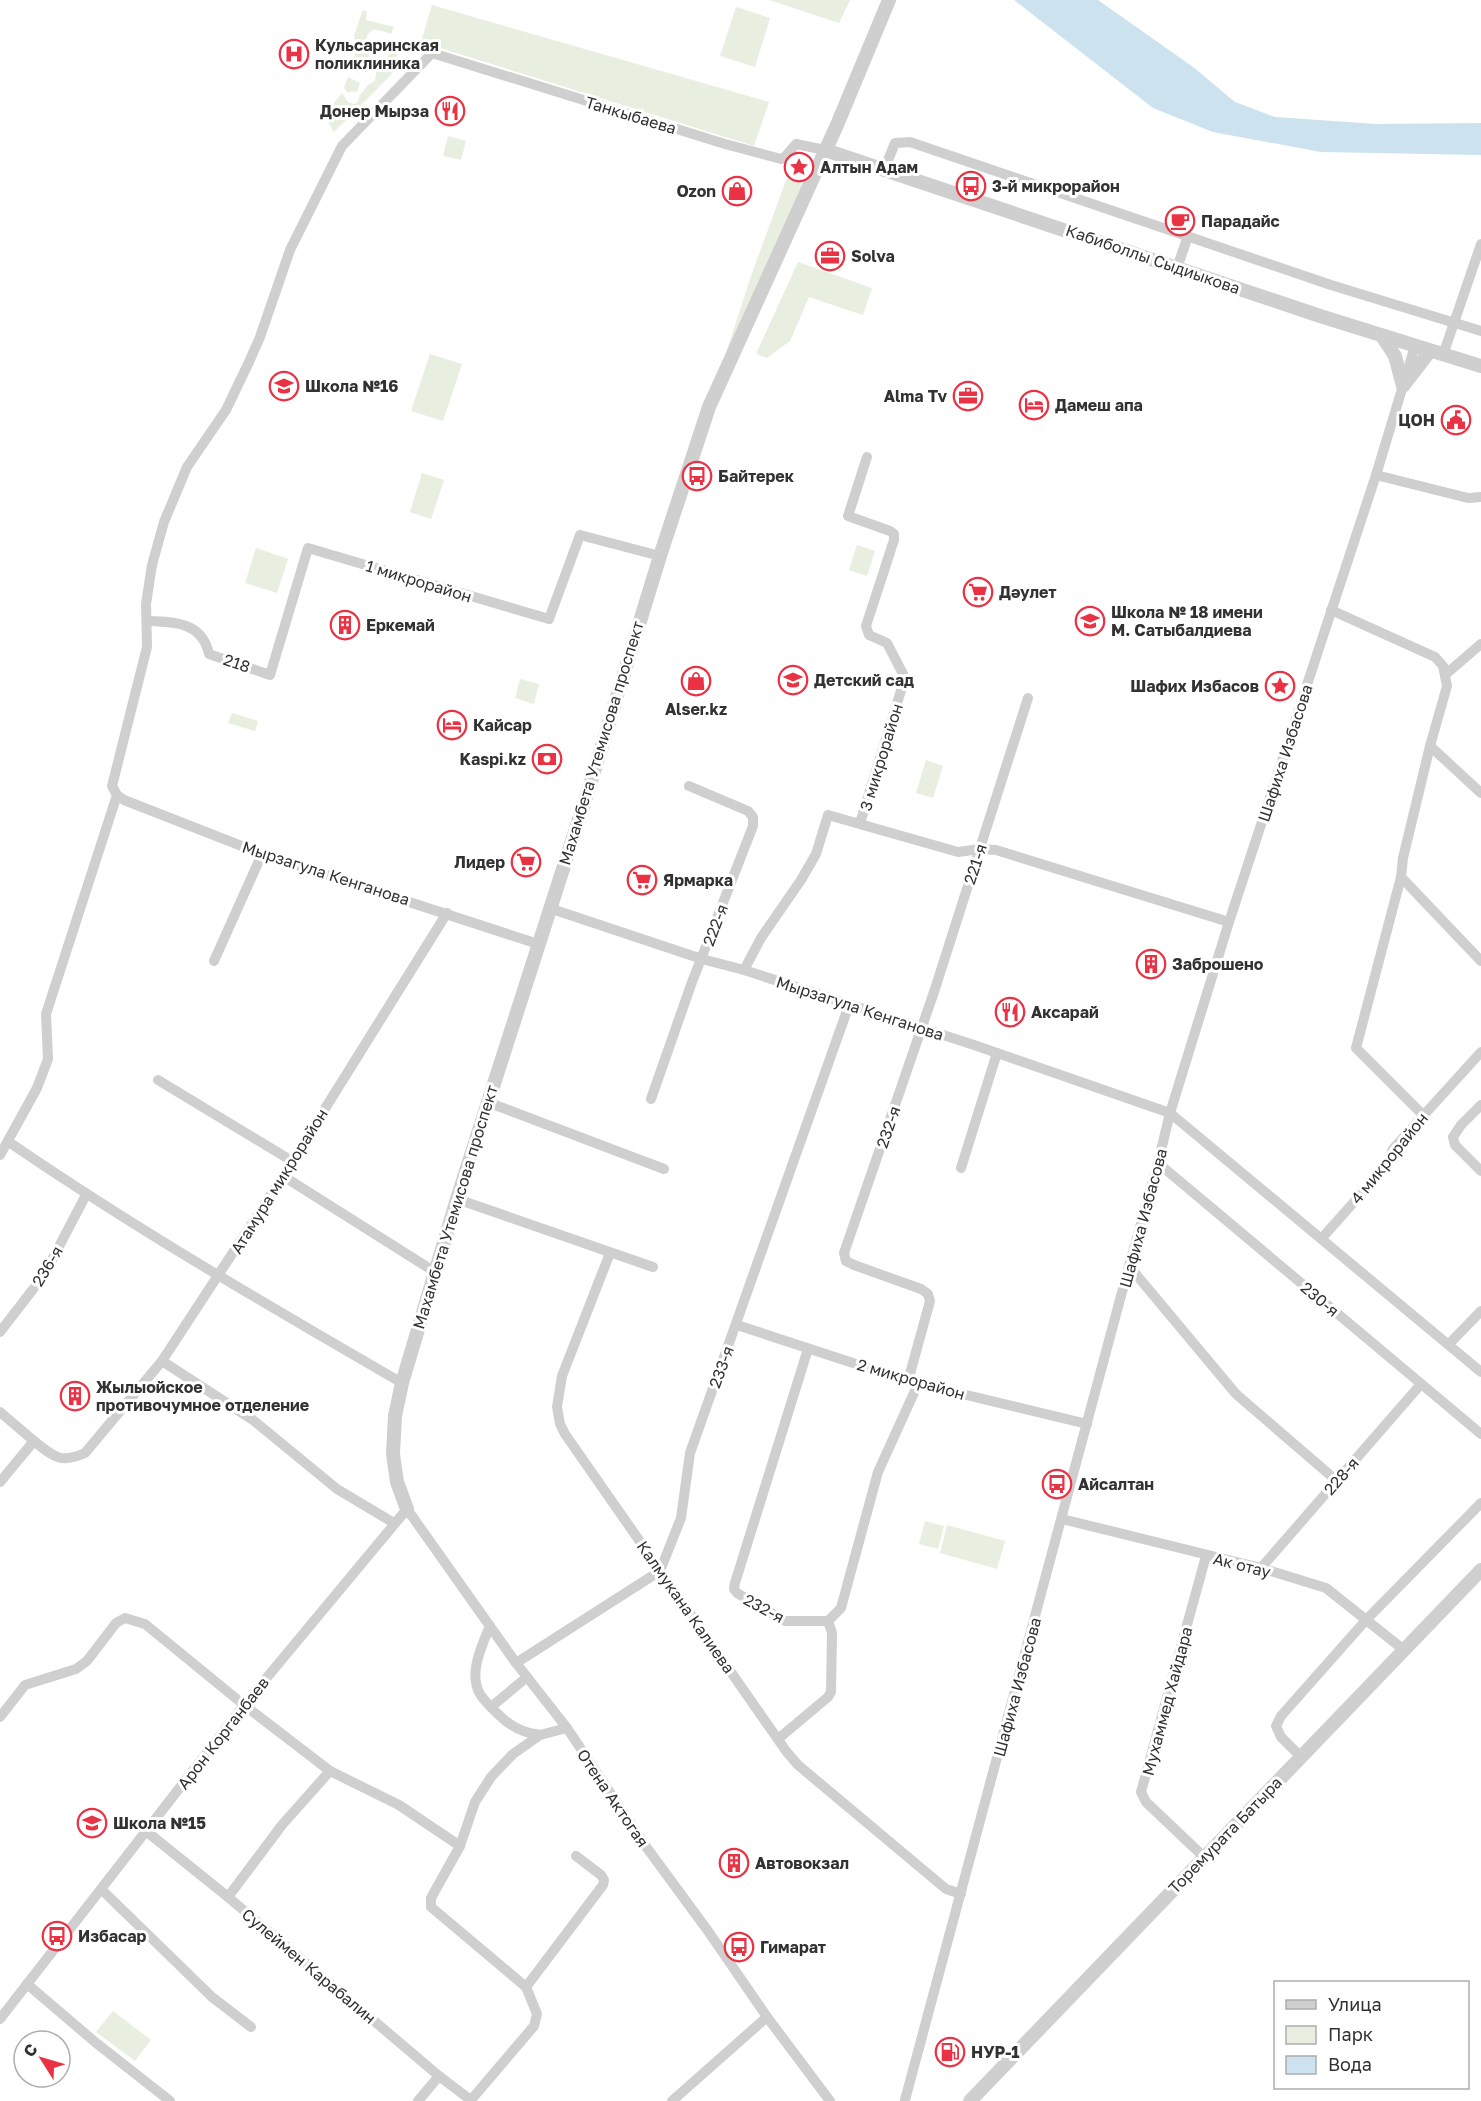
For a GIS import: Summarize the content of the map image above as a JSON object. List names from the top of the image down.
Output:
{
  "streets": {
    "street": [
      "Танкыбаева",
      "Кабиболлы Сыдиыкова",
      "1 микрорайон",
      "218",
      "Махамбета Утемисова проспект",
      "Шафиха Избасова",
      "3 микрорайон",
      "221-я",
      "Мырзагула Кенганова",
      "222-я",
      "232-я",
      "4 микрорайон",
      "Атамура микрорайон",
      "236-я",
      "230-я",
      "233-я",
      "2 микрорайон",
      "228-я",
      "Ак отау",
      "Калмукана Калиева",
      "Мухаммед Хайдара",
      "Арон Корганбаев",
      "Отена Актогая",
      "Торемурата Батыра",
      "Сулеймен Карабалин"
    ]
  },
  "crossings": [
    ["Танкыбаева", "Кабиболлы Сыдиыкова"],
    ["Танкыбаева", "218"],
    ["Танкыбаева", "Махамбета Утемисова проспект"],
    ["Кабиболлы Сыдиыкова", "Махамбета Утемисова проспект"],
    ["Кабиболлы Сыдиыкова", "Шафиха Избасова"],
    ["1 микрорайон", "218"],
    ["1 микрорайон", "Махамбета Утемисова проспект"],
    ["Махамбета Утемисова проспект", "Мырзагула Кенганова"],
    ["Махамбета Утемисова проспект", "Арон Корганбаев"],
    ["Махамбета Утемисова проспект", "Отена Актогая"],
    ["Шафиха Избасова", "Мырзагула Кенганова"],
    ["Шафиха Избасова", "230-я"],
    ["Шафиха Избасова", "2 микрорайон"],
    ["Шафиха Избасова", "Ак отау"],
    ["Шафиха Избасова", "Калмукана Калиева"],
    ["221-я", "Мырзагула Кенганова"],
    ["221-я", "232-я"],
    ["Мырзагула Кенганова", "222-я"],
    ["Мырзагула Кенганова", "232-я"],
    ["Мырзагула Кенганова", "Атамура микрорайон"],
    ["Мырзагула Кенганова", "233-я"],
    ["232-я", "2 микрорайон"],
    ["230-я", "228-я"],
    ["233-я", "2 микрорайон"],
    ["233-я", "Калмукана Калиева"],
    ["228-я", "Ак отау"],
    ["Ак отау", "Мухаммед Хайдара"],
    ["Ак отау", "Торемурата Батыра"],
    ["Мухаммед Хайдара", "Торемурата Батыра"],
    ["Арон Корганбаев", "Отена Актогая"],
    ["Арон Корганбаев", "Сулеймен Карабалин"]
  ],
  "places": {
    "hospital": ["Кульсаринская поликлиника"],
    "restaurant": ["Донер Мырза", "Аксарай"],
    "place": ["Алтын Адам", "Шафих Избасов"],
    "bus stop": [
      "3-й микрорайон",
      "Байтерек",
      "Айсалтан",
      "Избасар",
      "Гимарат"
    ],
    "shop": ["Ozon", "Alser.kz"],
    "cafe": ["Парадайс"],
    "office": ["Solva", "Alma Tv"],
    "school or university": [
      "Школа №16",
      "Школа № 18 имени М. Сатыбалдиева",
      "Детский сад",
      "Школа №15"
    ],
    "hotel": ["Дамеш апа", "Кайсар"],
    "public building": ["ЦОН"],
    "supermarket": ["Дәулет", "Лидер", "Ярмарка"],
    "building": [
      "Еркемай",
      "Заброшено",
      "Жылыойское противочумное отделение",
      "Автовокзал"
    ],
    "bank": ["Kaspi.kz"],
    "fuel station": ["НУР-1"]
  },
  "legend": ["Улица", "Парк", "Вода"],
  "north": "top left"
}
